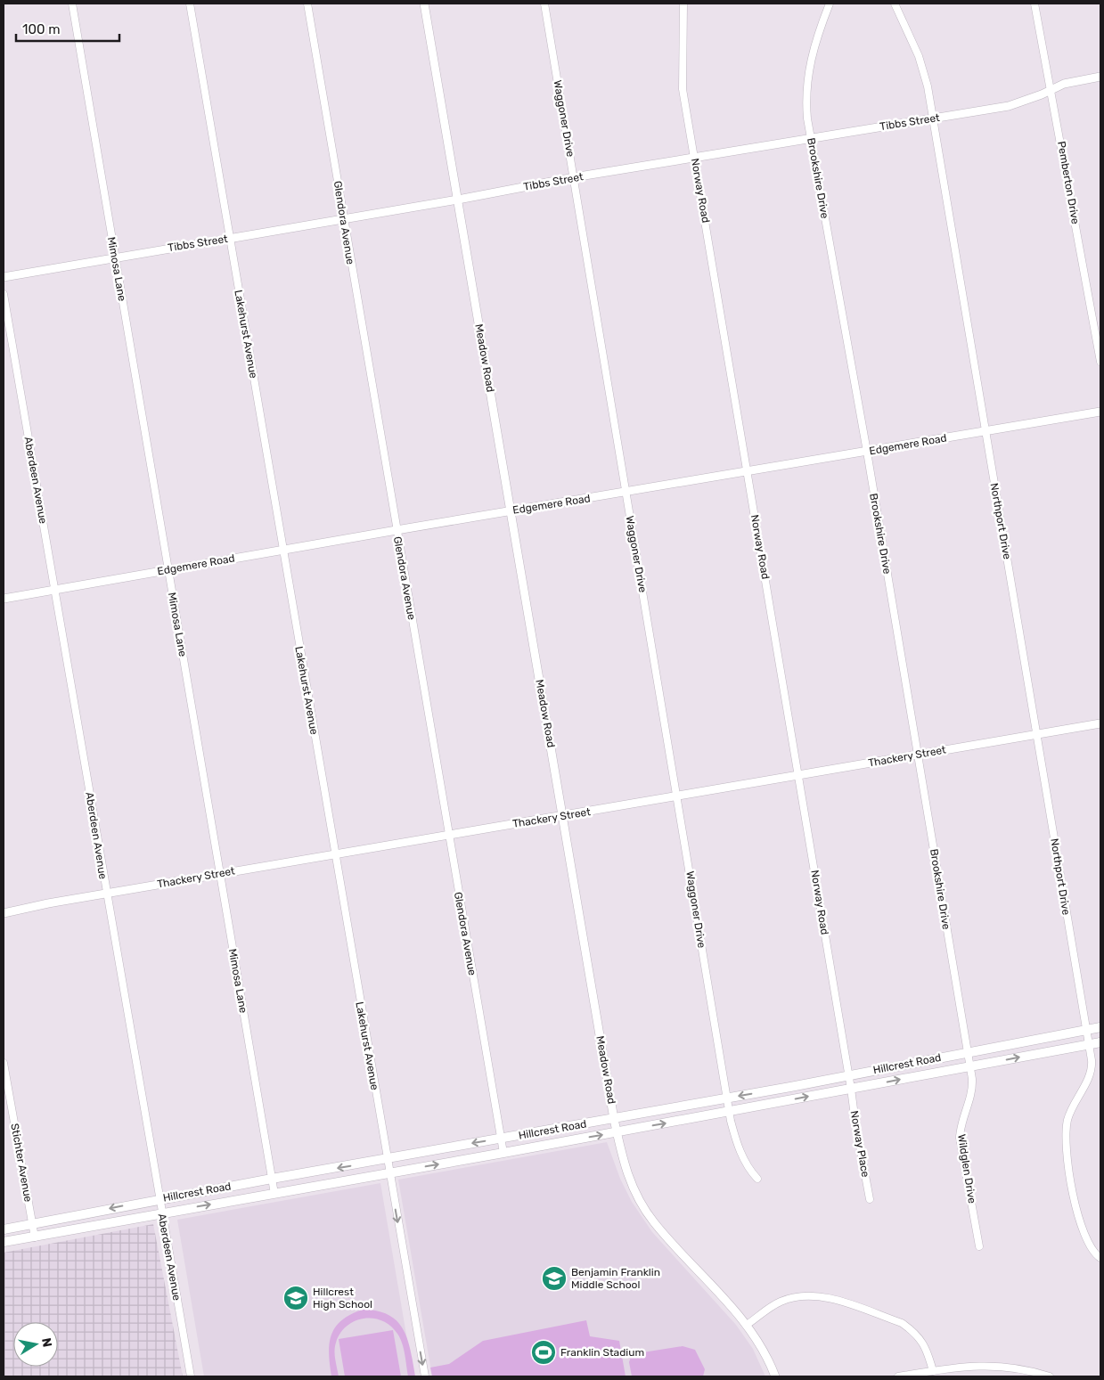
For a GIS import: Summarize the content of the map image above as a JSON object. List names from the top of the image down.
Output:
{
  "streets": {
    "main road": ["Hillcrest Road"],
    "street": [
      "Waggoner Drive",
      "Tibbs Street",
      "Brookshire Drive",
      "Pemberton Drive",
      "Norway Road",
      "Glendora Avenue",
      "Mimosa Lane",
      "Lakehurst Avenue",
      "Meadow Road",
      "Edgemere Road",
      "Aberdeen Avenue",
      "Northport Drive",
      "Thackery Street",
      "Norway Place",
      "Stichter Avenue",
      "Wildglen Drive"
    ]
  },
  "crossings": [
    ["Waggoner Drive", "Tibbs Street"],
    ["Waggoner Drive", "Edgemere Road"],
    ["Waggoner Drive", "Thackery Street"],
    ["Waggoner Drive", "Hillcrest Road"],
    ["Tibbs Street", "Brookshire Drive"],
    ["Tibbs Street", "Pemberton Drive"],
    ["Tibbs Street", "Norway Road"],
    ["Tibbs Street", "Glendora Avenue"],
    ["Tibbs Street", "Mimosa Lane"],
    ["Tibbs Street", "Lakehurst Avenue"],
    ["Tibbs Street", "Meadow Road"],
    ["Tibbs Street", "Northport Drive"],
    ["Brookshire Drive", "Edgemere Road"],
    ["Brookshire Drive", "Thackery Street"],
    ["Brookshire Drive", "Hillcrest Road"],
    ["Brookshire Drive", "Wildglen Drive"],
    ["Norway Road", "Edgemere Road"],
    ["Norway Road", "Thackery Street"],
    ["Norway Road", "Hillcrest Road"],
    ["Norway Road", "Norway Place"],
    ["Glendora Avenue", "Edgemere Road"],
    ["Glendora Avenue", "Thackery Street"],
    ["Glendora Avenue", "Hillcrest Road"],
    ["Mimosa Lane", "Edgemere Road"],
    ["Mimosa Lane", "Thackery Street"],
    ["Mimosa Lane", "Hillcrest Road"],
    ["Lakehurst Avenue", "Edgemere Road"],
    ["Lakehurst Avenue", "Thackery Street"],
    ["Lakehurst Avenue", "Hillcrest Road"],
    ["Meadow Road", "Edgemere Road"],
    ["Meadow Road", "Thackery Street"],
    ["Meadow Road", "Hillcrest Road"],
    ["Edgemere Road", "Aberdeen Avenue"],
    ["Edgemere Road", "Northport Drive"],
    ["Aberdeen Avenue", "Thackery Street"],
    ["Aberdeen Avenue", "Hillcrest Road"],
    ["Northport Drive", "Thackery Street"],
    ["Northport Drive", "Hillcrest Road"],
    ["Hillcrest Road", "Norway Place"],
    ["Hillcrest Road", "Stichter Avenue"],
    ["Hillcrest Road", "Wildglen Drive"]
  ],
  "places": {
    "school or university": ["Benjamin Franklin Middle School", "Hillcrest High School"],
    "sports": ["Franklin Stadium"]
  },
  "scale_bar": "100 m",
  "north": "right"
}
